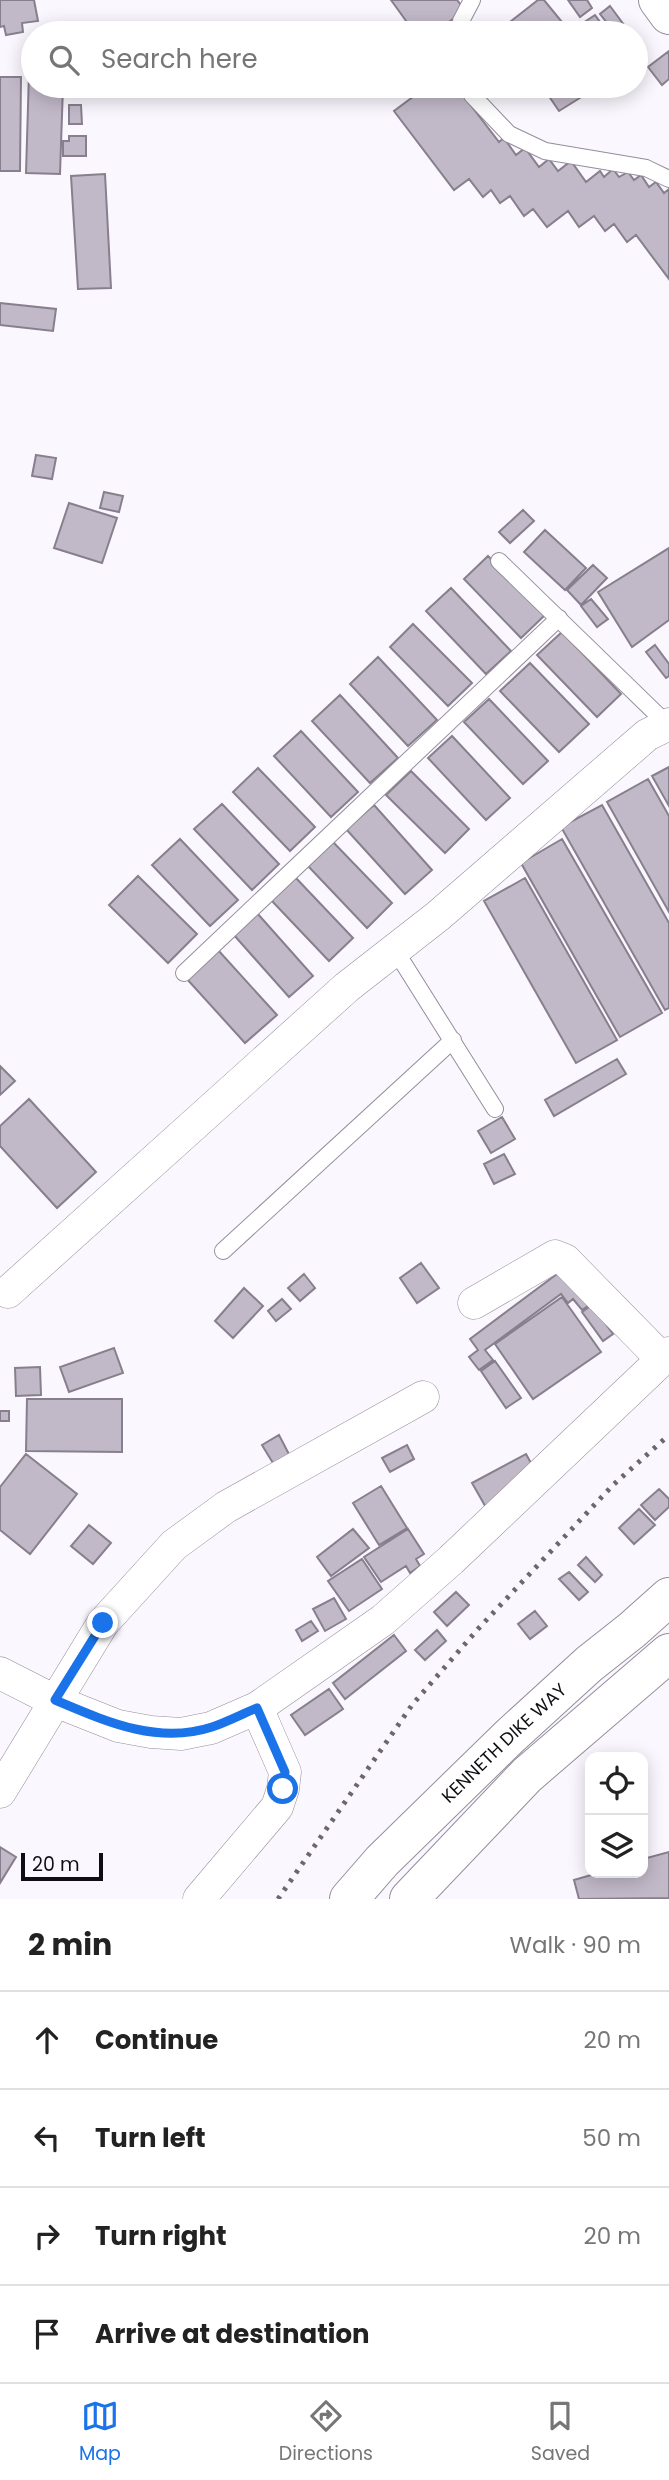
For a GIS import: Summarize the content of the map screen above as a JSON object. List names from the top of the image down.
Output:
{
  "streets": {
    "highway": ["KENNETH DIKE WAY"]
  },
  "scale_bar": "20 m",
  "page": {
    "search": "Search here",
    "scale": "20 m",
    "heading": ["2 min", "Walk · 90 m"],
    "list": [
      ["Continue", "20 m"],
      ["Turn left", "50 m"],
      ["Turn right", "20 m"],
      "Arrive at destination"
    ],
    "nav": ["Map", "Directions", "Saved"]
  }
}
